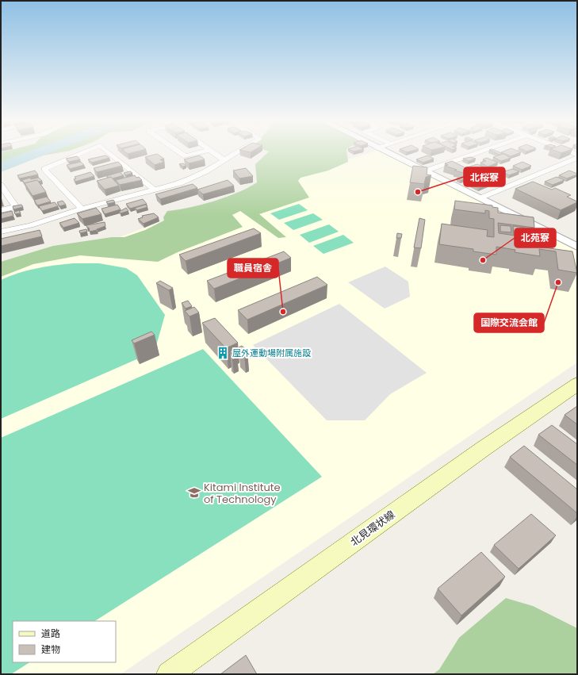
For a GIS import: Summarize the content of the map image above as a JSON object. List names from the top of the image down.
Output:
{
  "streets": {
    "main road": ["北見環状線"]
  },
  "places": {
    "other": [
      "北桜寮",
      "北苑寮",
      "国際交流会館",
      "職員宿舎"
    ],
    "building": ["屋外運動場附属施設"],
    "school or university": ["Kitami Institute of Technology"]
  },
  "legend": ["道路", "建物"]
}
